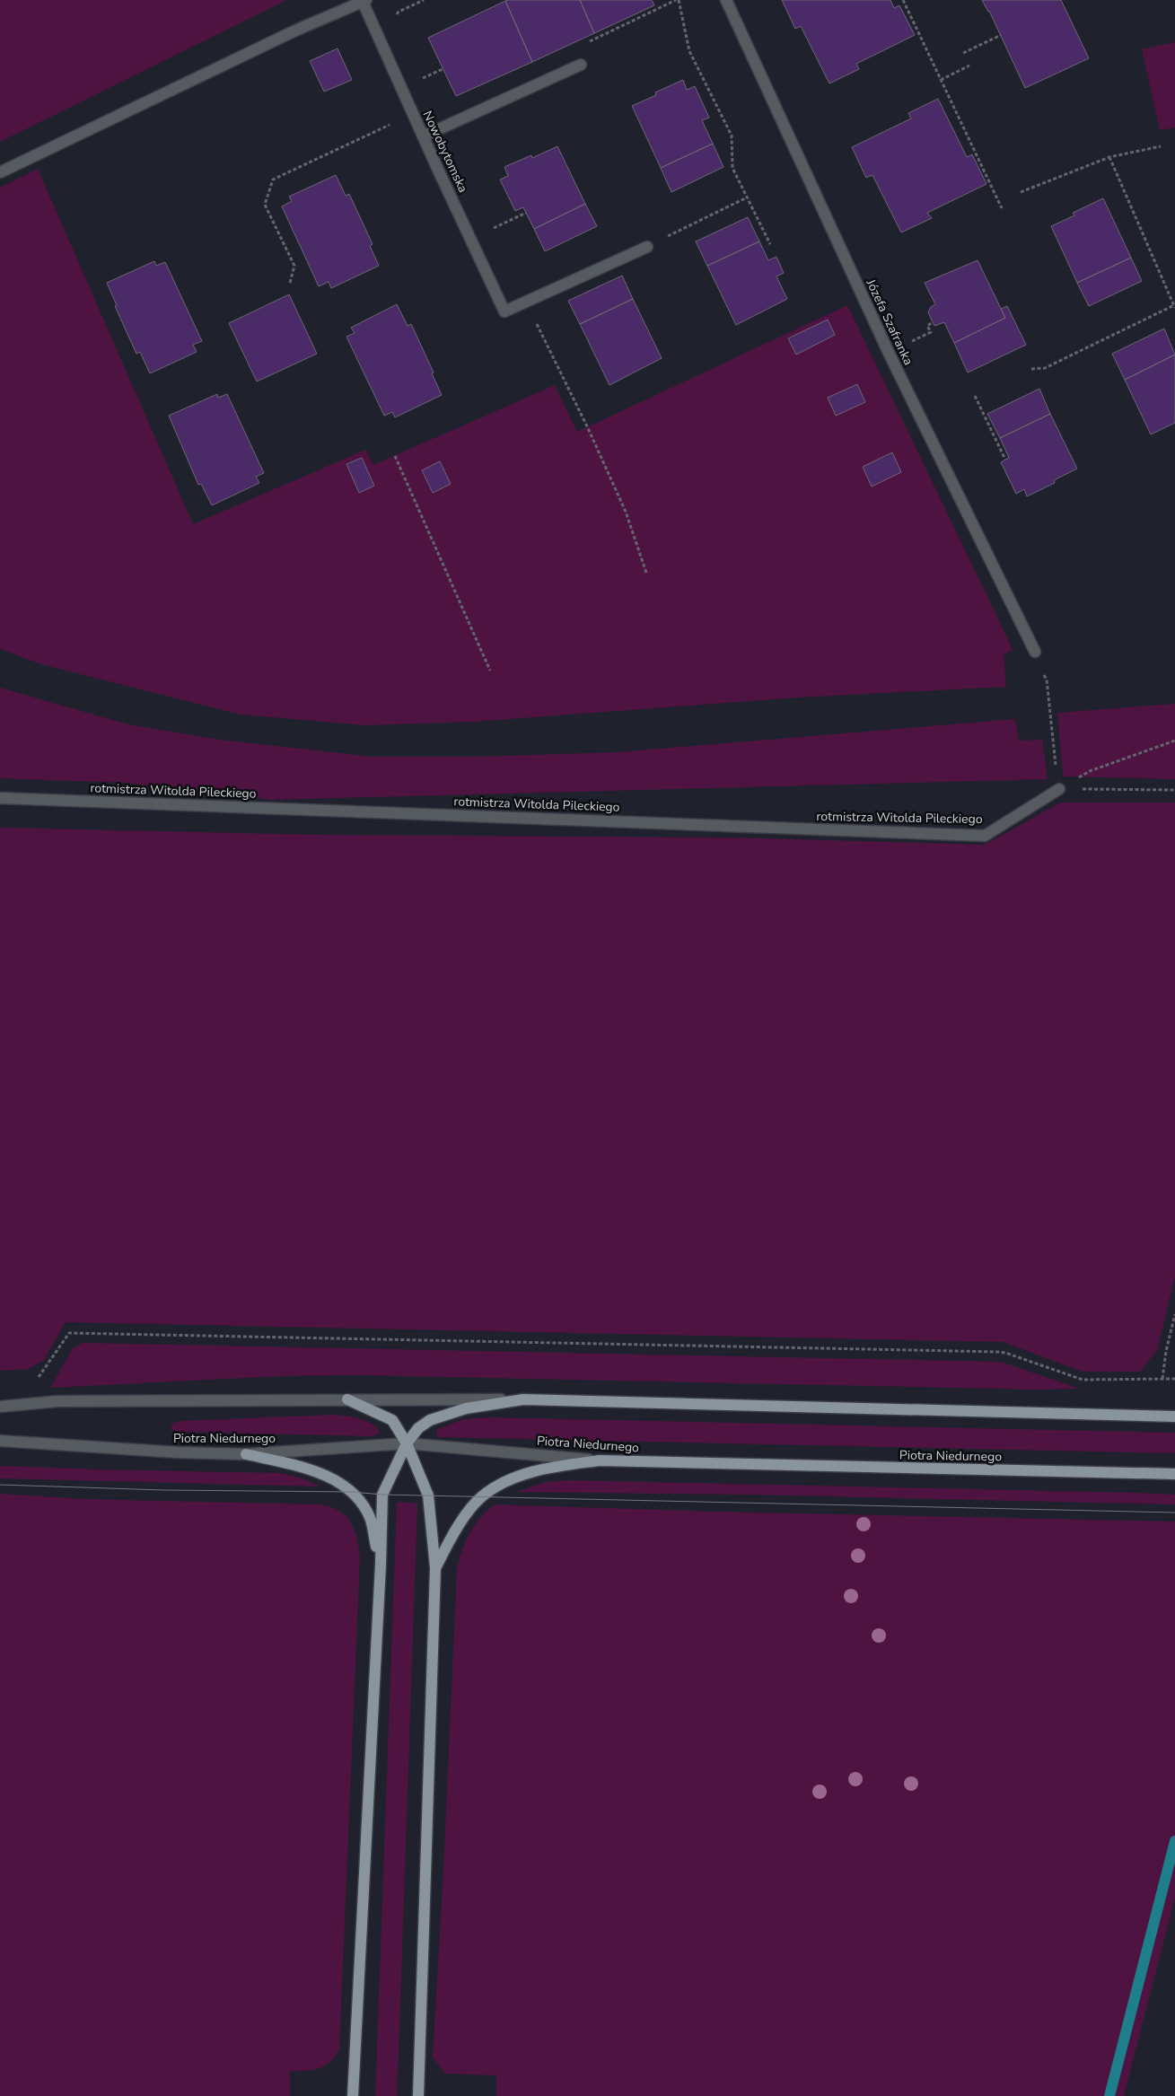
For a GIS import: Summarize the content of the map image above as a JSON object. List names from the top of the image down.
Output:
{
  "streets": {
    "main road": ["Piotra Niedurnego"],
    "street": ["Nowobytomska", "Józefa Szafranka", "rotmistrza Witolda Pileckiego"]
  }
}
